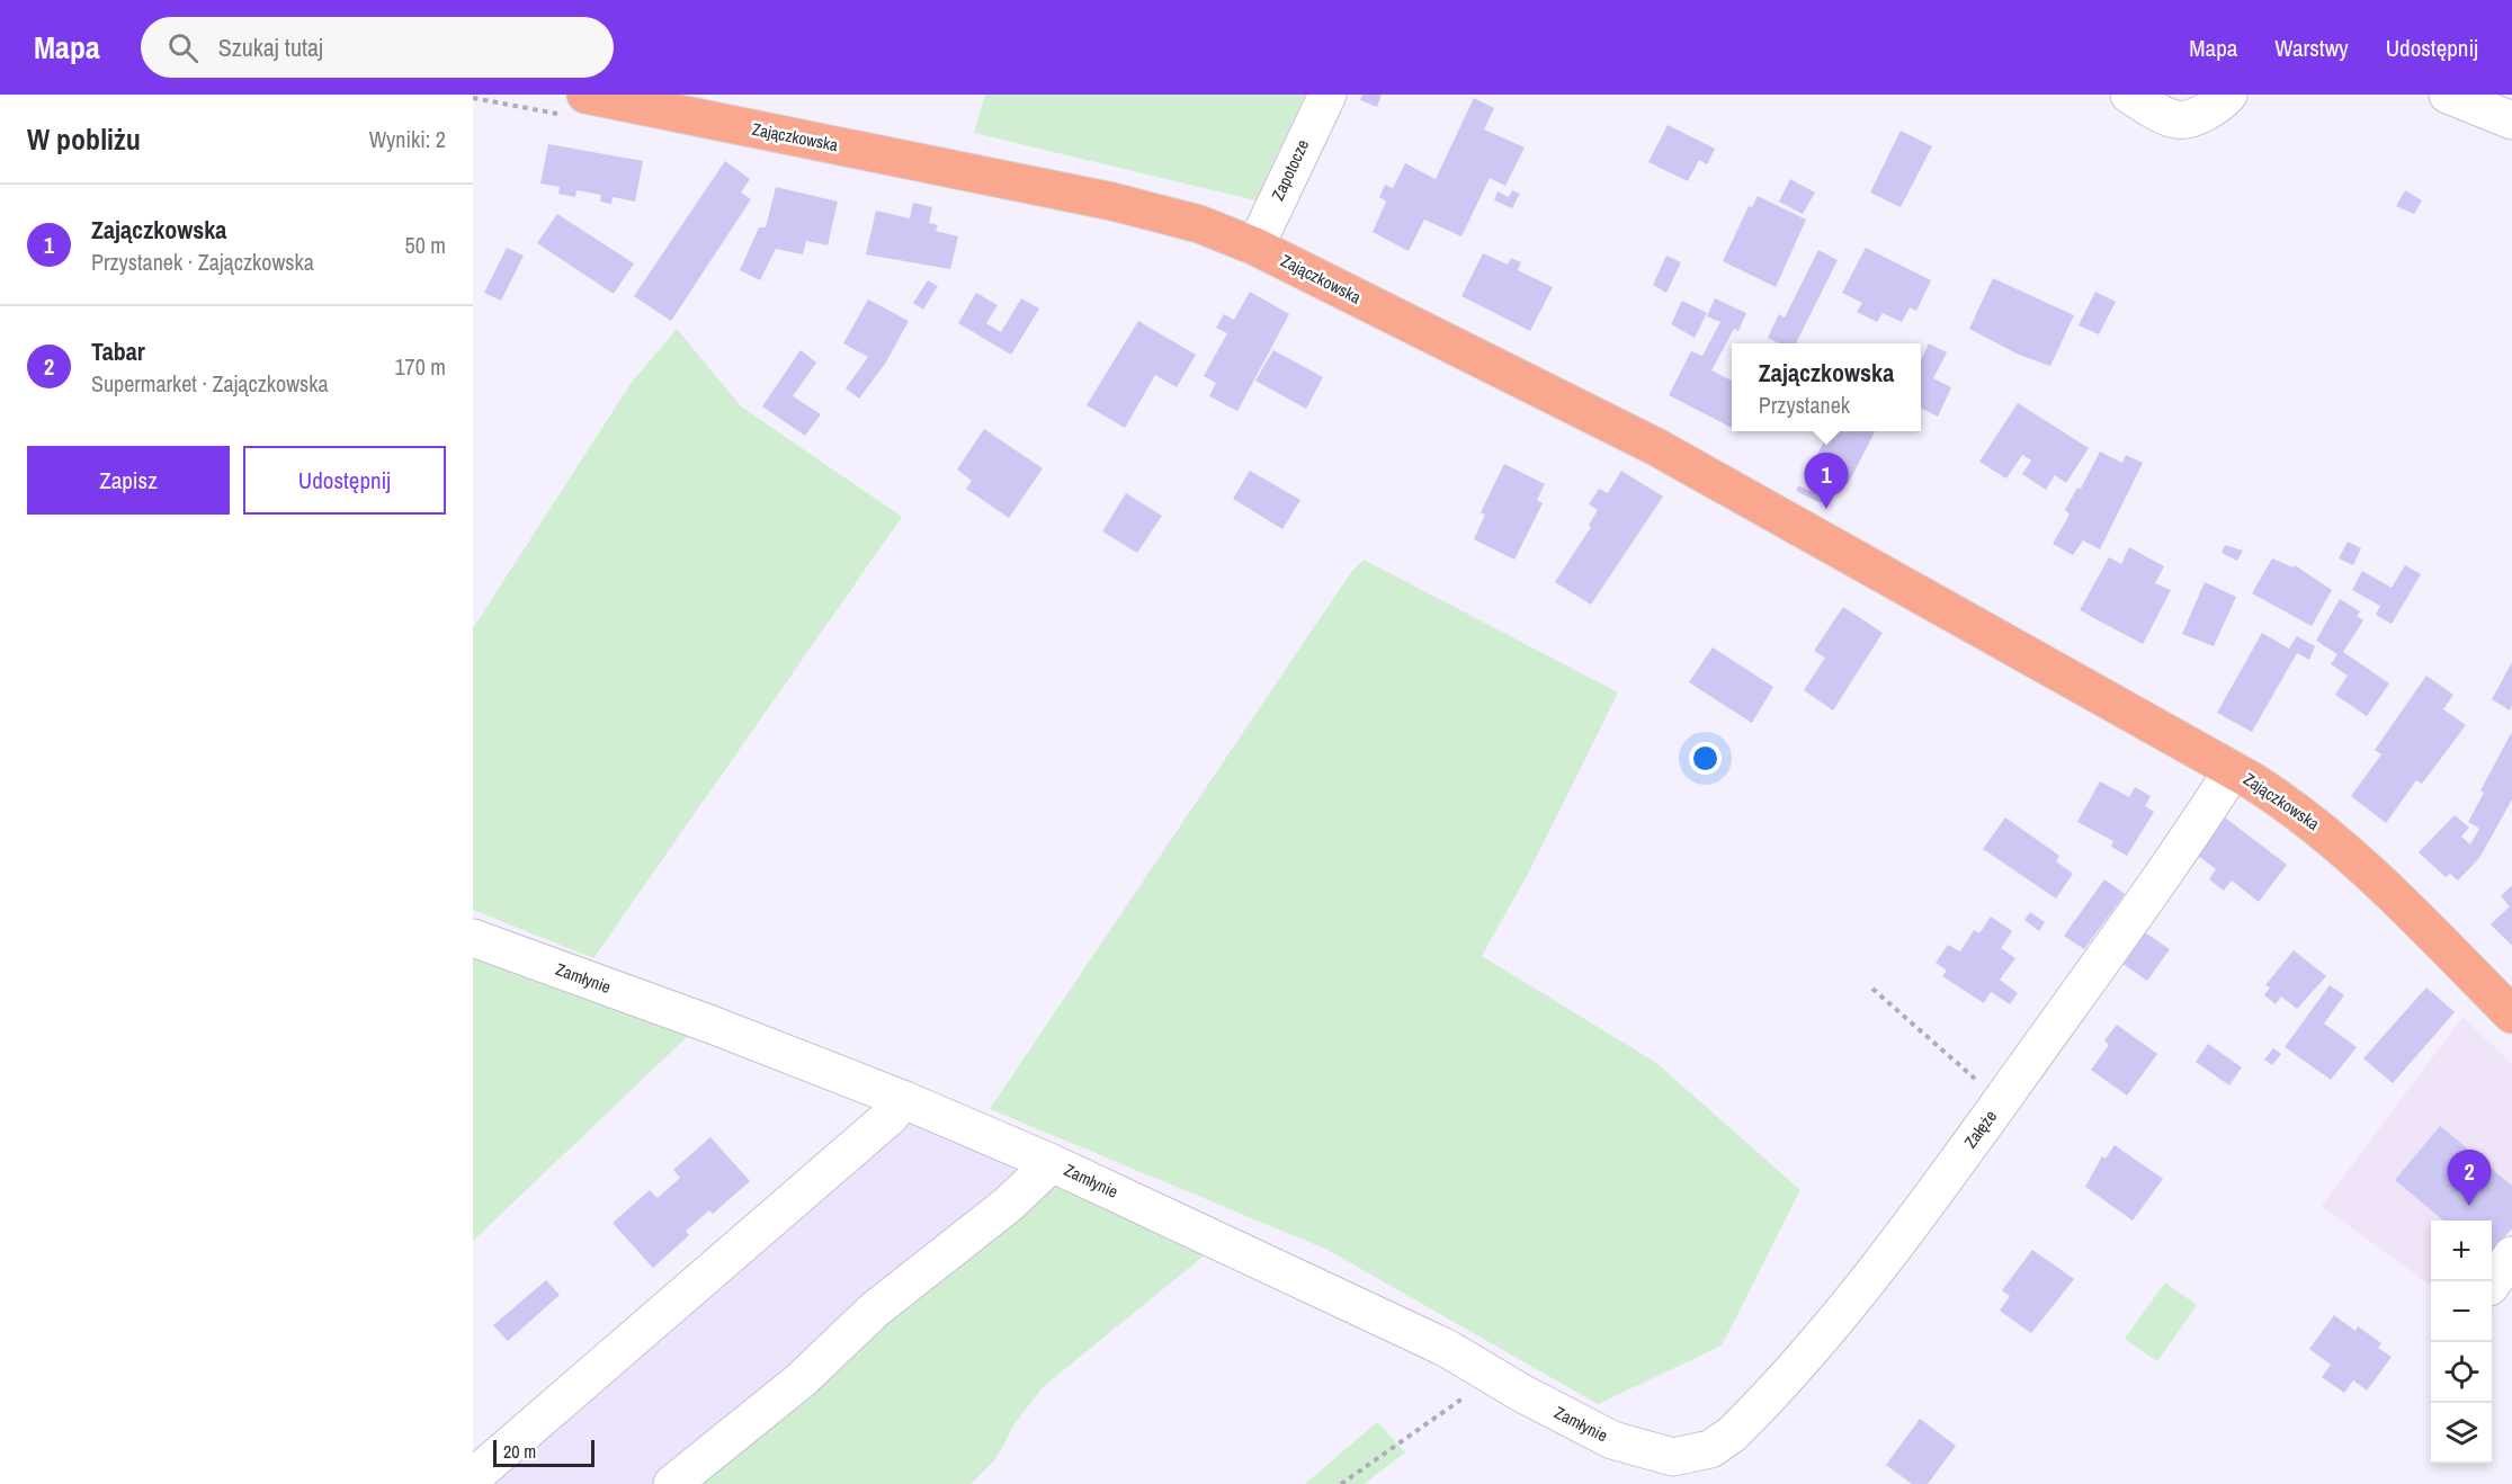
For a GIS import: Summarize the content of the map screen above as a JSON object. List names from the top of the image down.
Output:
{
  "streets": {
    "main road": ["Zajączkowska"],
    "street": ["Zapotocze", "Zamłynie", "Załęże"]
  },
  "crossings": [
    ["Zajączkowska", "Zapotocze"],
    ["Zajączkowska", "Załęże"],
    ["Zamłynie", "Załęże"]
  ],
  "scale_bar": "20 m",
  "page": {
    "header": "Mapa",
    "search": "Szukaj tutaj",
    "nav": ["Mapa", "Warstwy", "Udostępnij"],
    "heading": ["W pobliżu", "Wyniki: 2"],
    "list": [
      {
        "mark": "1",
        "name": "Zajączkowska",
        "note": "Przystanek · Zajączkowska",
        "value": "50 m"
      },
      {
        "mark": "2",
        "name": "Tabar",
        "note": "Supermarket · Zajączkowska",
        "value": "170 m"
      }
    ],
    "popup": ["Zajączkowska", "Przystanek"],
    "buttons": ["Zapisz", "Udostępnij"],
    "pins": ["1", "2"],
    "map_buttons": ["+", "−"],
    "scale": "20 m"
  }
}
